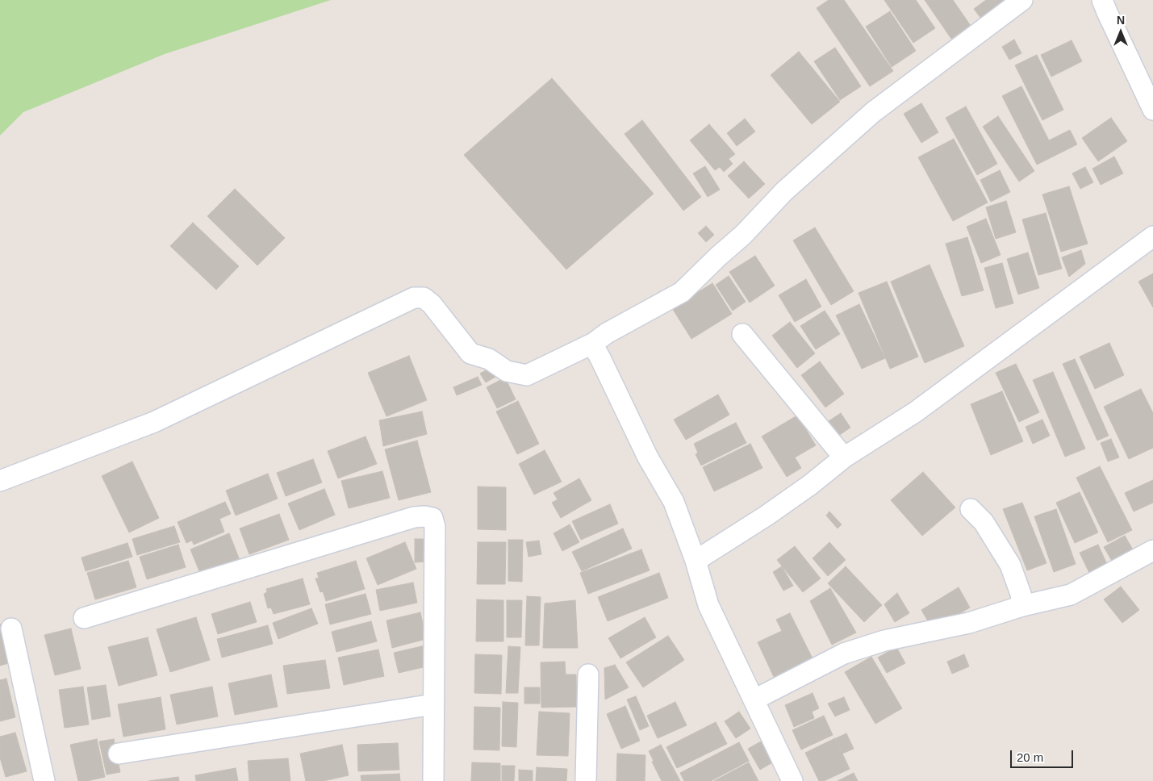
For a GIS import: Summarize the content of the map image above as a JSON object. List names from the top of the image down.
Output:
{
  "scale_bar": "20 m",
  "north": "top"
}
